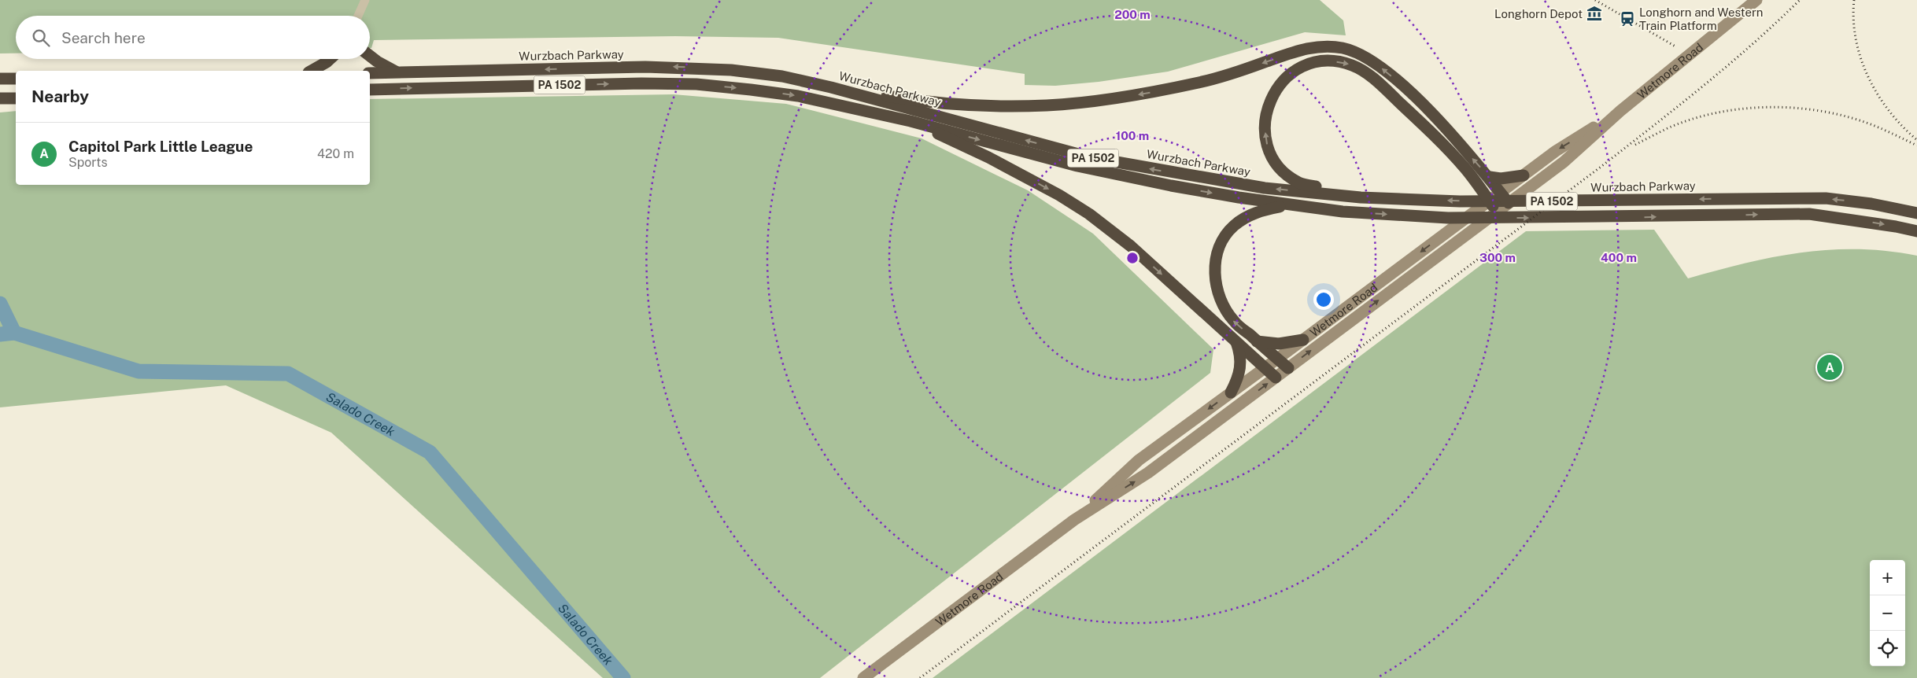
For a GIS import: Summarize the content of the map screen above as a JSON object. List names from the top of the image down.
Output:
{
  "streets": {
    "highway": ["Wurzbach Parkway", "PA 1502"],
    "main road": ["Wetmore Road"]
  },
  "water": ["Salado Creek"],
  "places": {
    "museum": ["Longhorn Depot"],
    "station": ["Longhorn and Western Train Platform"]
  },
  "page": {
    "search": "Search here",
    "heading": "Nearby",
    "list": [
      {
        "mark": "A",
        "name": "Capitol Park Little League",
        "note": "Sports",
        "value": "420 m"
      }
    ],
    "pins": "A",
    "map_buttons": ["+", "−"]
  },
  "rings": [
    "200 m",
    "100 m",
    "300 m",
    "400 m"
  ]
}
